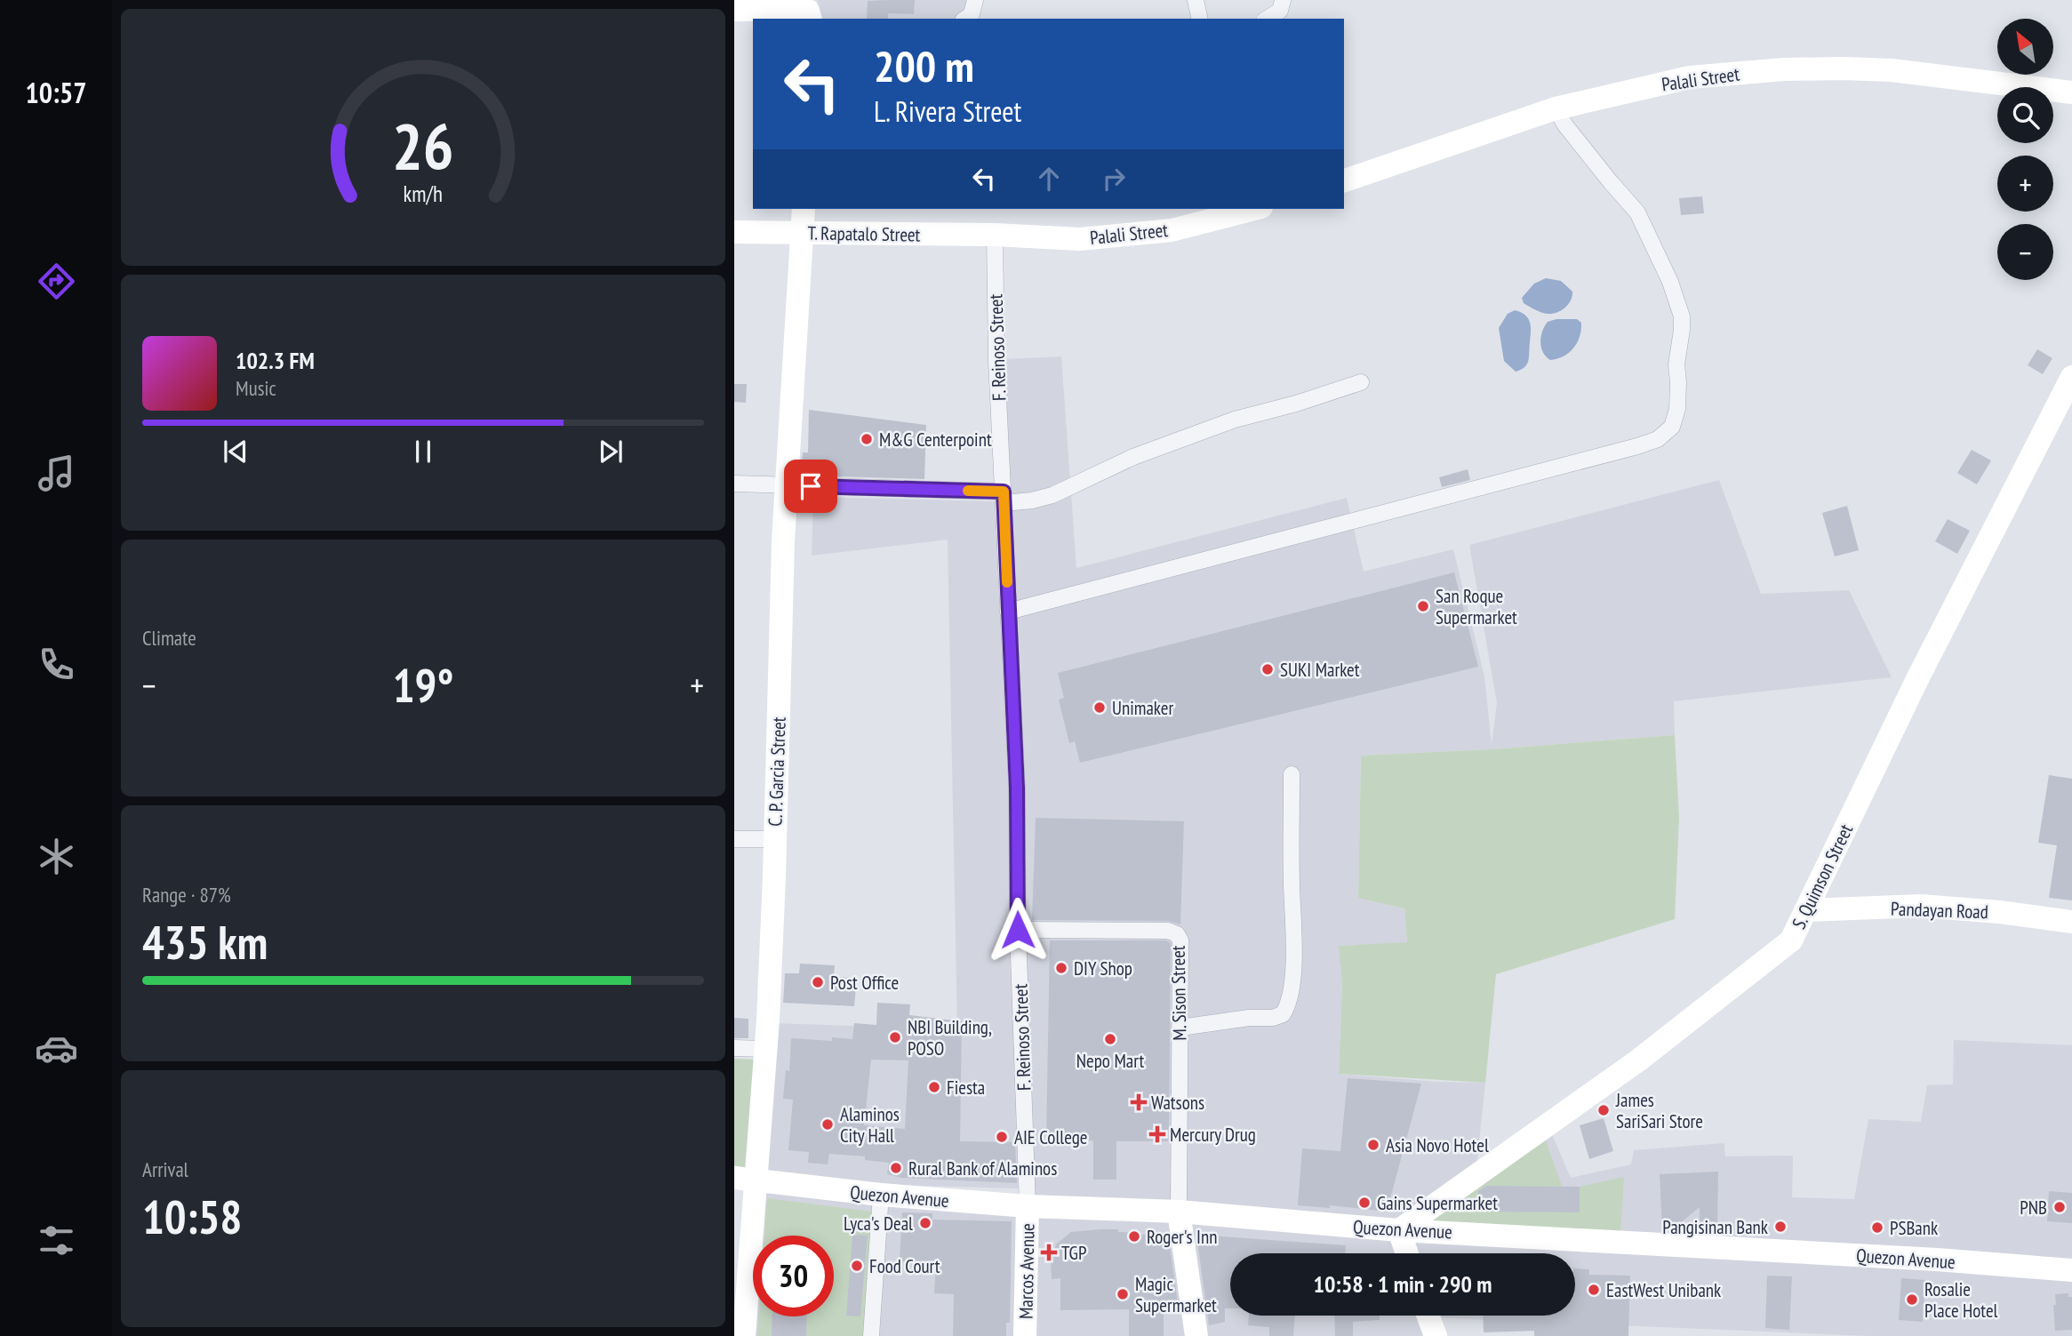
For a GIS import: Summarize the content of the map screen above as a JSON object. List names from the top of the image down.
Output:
{
  "streets": {
    "street": [
      "Palali Street",
      "T. Rapatalo Street",
      "F. Reinoso Street",
      "C. P. Garcia Street",
      "S. Quimson Street",
      "Pandayan Road",
      "M. Sison Street",
      "Quezon Avenue",
      "Marcos Avenue"
    ]
  },
  "crossings": [
    ["Palali Street", "T. Rapatalo Street"],
    ["Palali Street", "F. Reinoso Street"],
    ["T. Rapatalo Street", "F. Reinoso Street"],
    ["T. Rapatalo Street", "C. P. Garcia Street"],
    ["F. Reinoso Street", "M. Sison Street"],
    ["F. Reinoso Street", "Quezon Avenue"],
    ["F. Reinoso Street", "Marcos Avenue"],
    ["C. P. Garcia Street", "Quezon Avenue"],
    ["S. Quimson Street", "Pandayan Road"],
    ["S. Quimson Street", "Quezon Avenue"],
    ["M. Sison Street", "Quezon Avenue"],
    ["Quezon Avenue", "Marcos Avenue"]
  ],
  "places": {
    "other": [
      "M&G Centerpoint",
      "San Roque Supermarket",
      "SUKI Market",
      "Unimaker",
      "DIY Shop",
      "Post Office",
      "NBI Building, POSO",
      "Nepo Mart",
      "Fiesta",
      "James SariSari Store",
      "Alaminos City Hall",
      "AIE College",
      "Asia Novo Hotel",
      "Rural Bank of Alaminos",
      "Gains Supermarket",
      "PNB",
      "Lyca's Deal",
      "Pangisinan Bank",
      "PSBank",
      "Roger's Inn",
      "Food Court",
      "EastWest Unibank",
      "Magic Supermarket",
      "Rosalie Place Hotel"
    ],
    "health": ["Watsons", "Mercury Drug", "TGP"]
  },
  "north": "top left",
  "page": {
    "tabs": "10:57",
    "map_buttons": ["+", "−"],
    "turn": ["200 m", "L. Rivera Street"],
    "song": ["102.3 FM", "Music"],
    "tile": [
      "Climate",
      ["Range · 87%", "435 km"],
      ["Arrival", "10:58"]
    ],
    "heat": ["−", "19°", "+"],
    "limit": "30",
    "trip": "10:58 · 1 min · 290 m",
    "gauge": ["26", "km/h"]
  }
}
